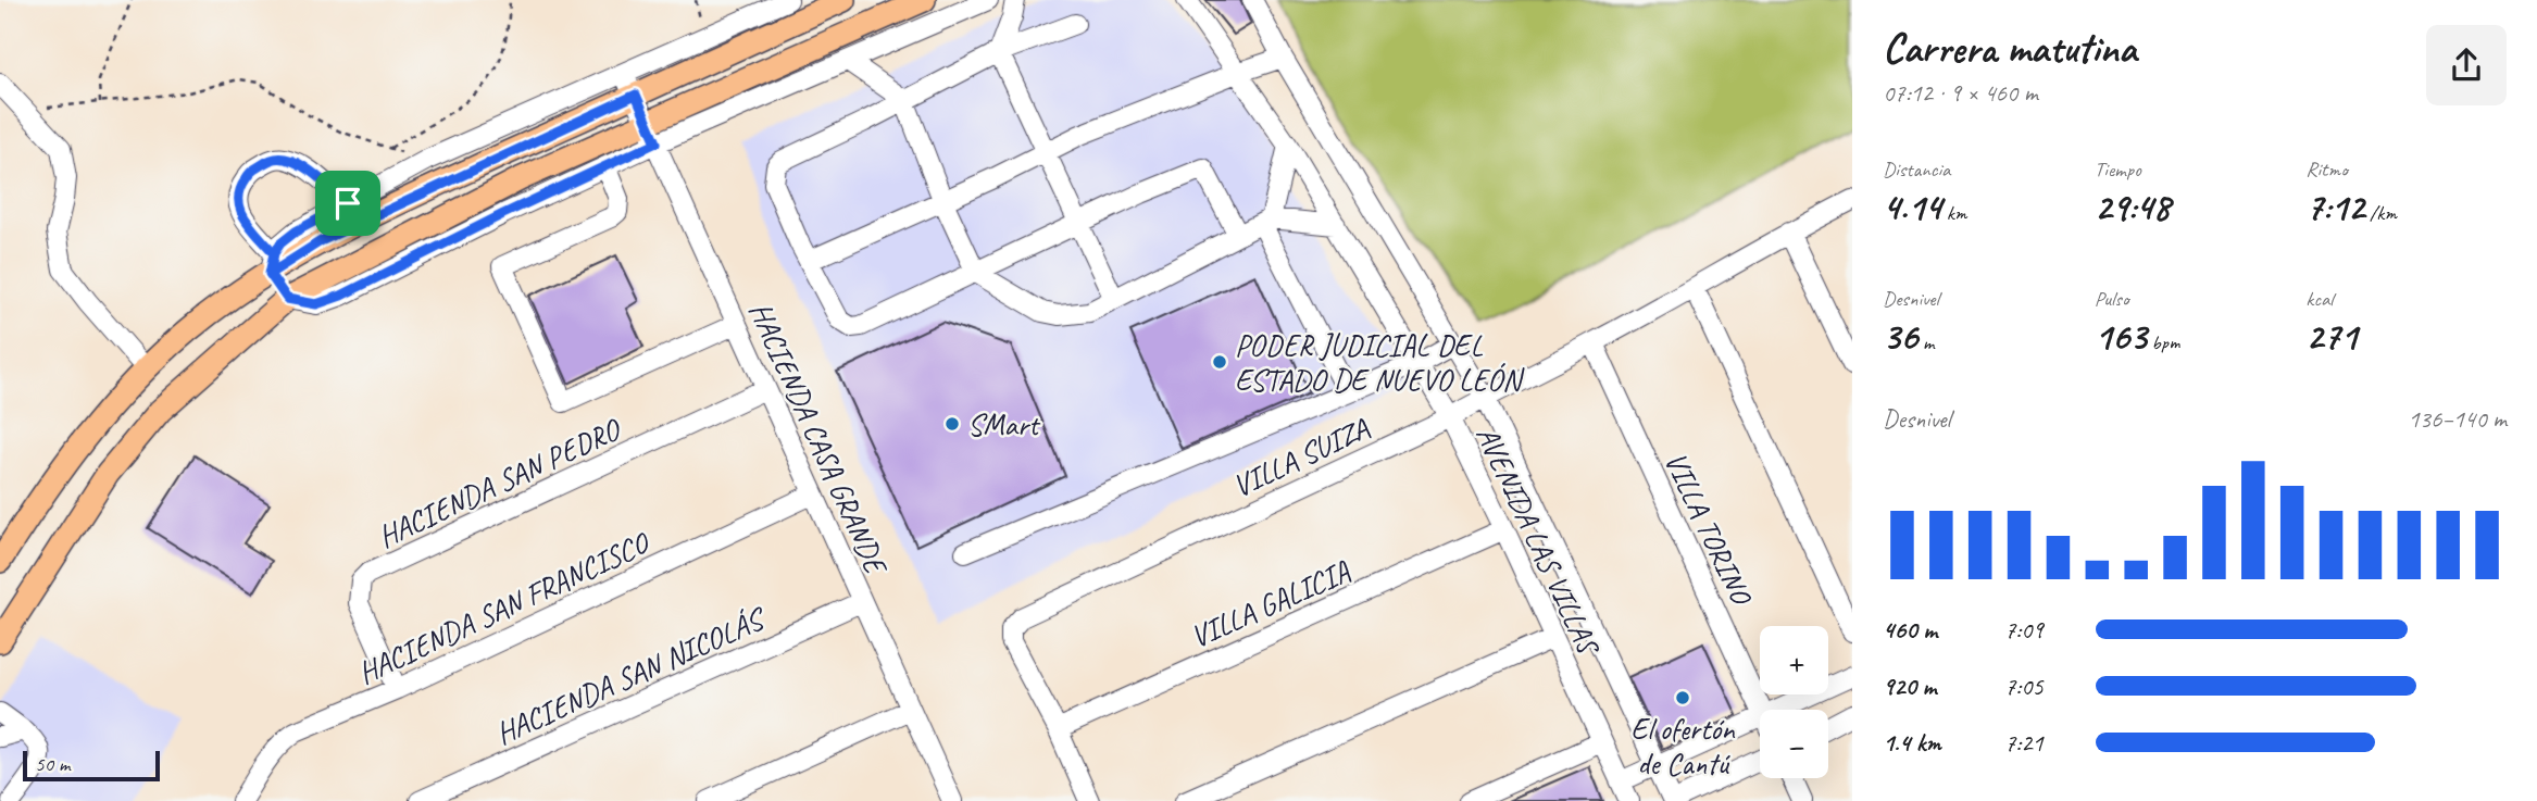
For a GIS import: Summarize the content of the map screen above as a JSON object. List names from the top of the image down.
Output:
{
  "streets": {
    "street": [
      "HACIENDA CASA GRANDE",
      "VILLA SUIZA",
      "HACIENDA SAN PEDRO",
      "VILLA TORINO",
      "AVENIDA LAS VILLAS",
      "VILLA GALICIA",
      "HACIENDA SAN FRANCISCO",
      "HACIENDA SAN NICOLÁS"
    ]
  },
  "crossings": [
    ["HACIENDA CASA GRANDE", "HACIENDA SAN PEDRO"],
    ["HACIENDA CASA GRANDE", "HACIENDA SAN FRANCISCO"],
    ["HACIENDA CASA GRANDE", "HACIENDA SAN NICOLÁS"],
    ["VILLA SUIZA", "VILLA TORINO"],
    ["VILLA SUIZA", "AVENIDA LAS VILLAS"],
    ["VILLA SUIZA", "VILLA GALICIA"],
    ["HACIENDA SAN PEDRO", "HACIENDA SAN FRANCISCO"],
    ["AVENIDA LAS VILLAS", "VILLA GALICIA"]
  ],
  "places": ["PODER JUDICIAL DEL ESTADO DE NUEVO LEÓN", "SMart", "El ofertón de Cantú"],
  "scale_bar": "50 m",
  "page": {
    "heading": ["Carrera matutina", "07:12 · 9 × 460 m"],
    "stats": [
      ["Distancia", "4.14 km"],
      ["Tiempo", "29:48"],
      ["Ritmo", "7:12 /km"],
      ["Desnivel", "36 m"],
      ["Pulso", "163 bpm"],
      ["kcal", "271"]
    ],
    "chart": ["Desnivel", "136–140 m"],
    "list": [
      {
        "name": "460 m",
        "note": "7:09"
      },
      {
        "name": "920 m",
        "note": "7:05"
      },
      {
        "name": "1.4 km",
        "note": "7:21"
      }
    ],
    "map_buttons": ["+", "−"],
    "scale": "50 m"
  }
}
